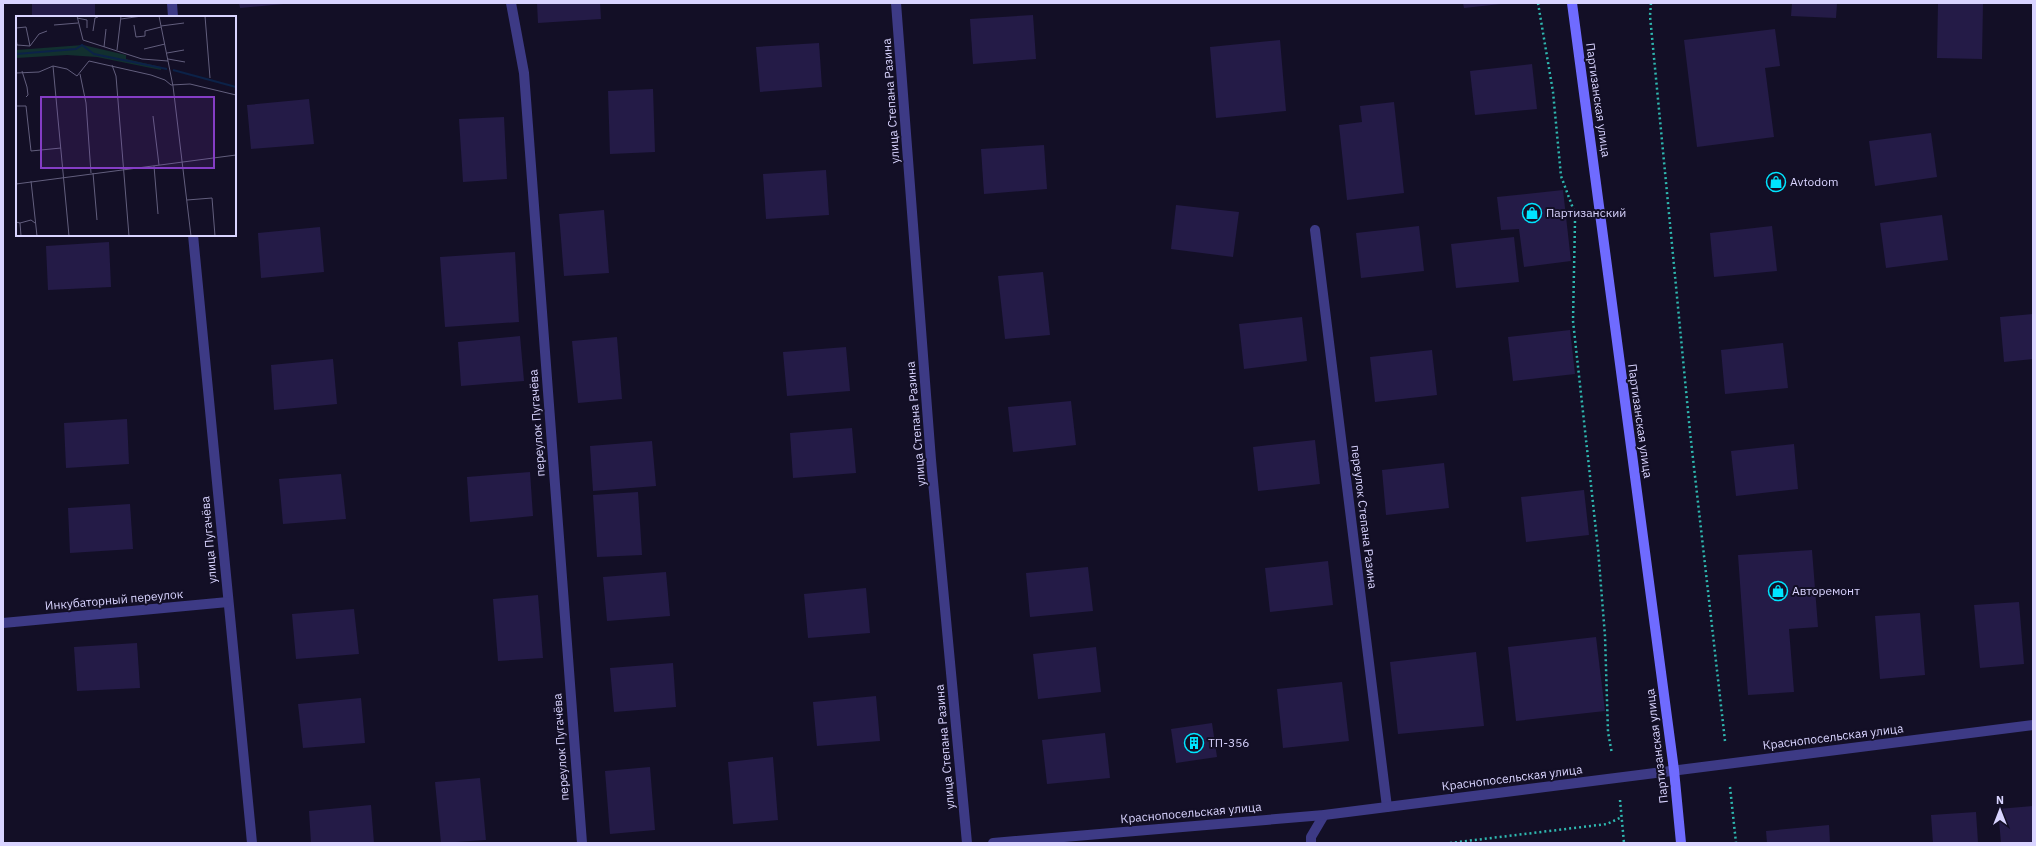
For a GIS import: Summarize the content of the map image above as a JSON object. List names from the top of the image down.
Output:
{
  "streets": {
    "street": [
      "Партизанская улица",
      "улица Степана Разина",
      "переулок Пугачёва",
      "переулок Степана Разина",
      "улица Пугачёва",
      "Инкубаторный переулок",
      "Краснопосельская улица"
    ]
  },
  "crossings": [
    ["Партизанская улица", "Краснопосельская улица"],
    ["переулок Степана Разина", "Краснопосельская улица"],
    ["улица Пугачёва", "Инкубаторный переулок"]
  ],
  "places": {
    "shop": ["Avtodom", "Партизанский", "Авторемонт"],
    "building": ["ТП-356"]
  },
  "north": "top"
}
